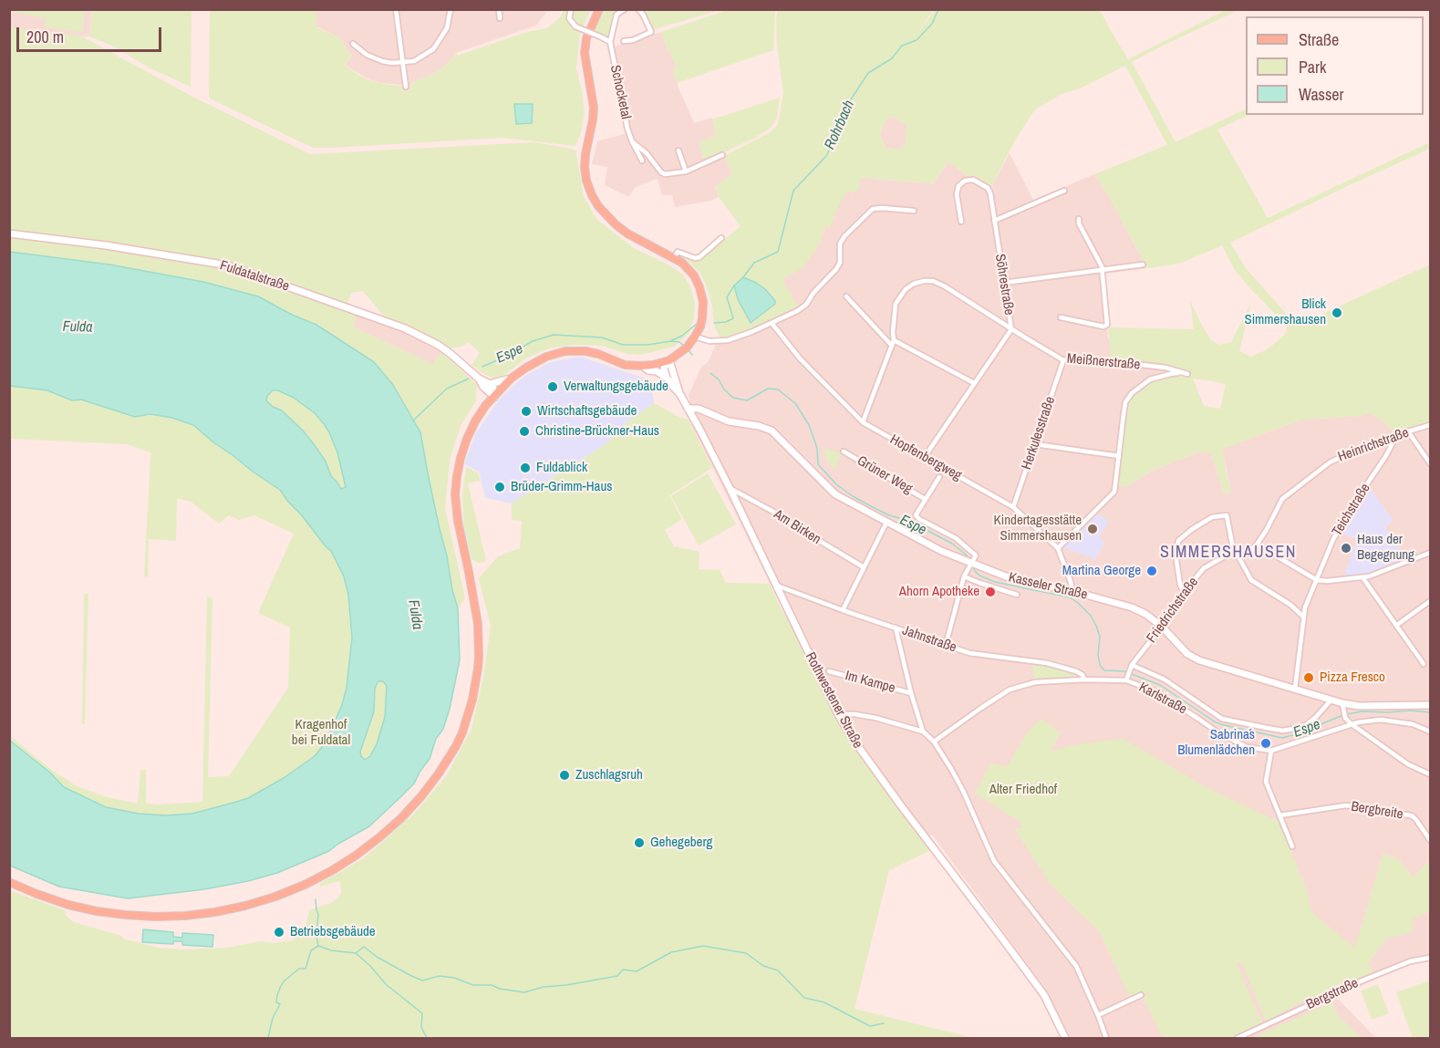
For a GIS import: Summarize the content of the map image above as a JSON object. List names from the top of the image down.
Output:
{
  "streets": {
    "main road": ["Fuldatalstraße", "Kasseler Straße", "Rothwestener Straße"],
    "street": [
      "Schocketal",
      "Söhrestraße",
      "Meißnerstraße",
      "Herkulesstraße",
      "Heinrichstraße",
      "Hopfenbergweg",
      "Grüner Weg",
      "Teichstraße",
      "Am Birken",
      "Friedrichstraße",
      "Jahnstraße",
      "Im Kampe",
      "Karlstraße",
      "Bergbreite",
      "Bergstraße"
    ]
  },
  "crossings": [
    ["Söhrestraße", "Meißnerstraße"],
    ["Söhrestraße", "Hopfenbergweg"],
    ["Meißnerstraße", "Herkulesstraße"],
    ["Meißnerstraße", "Hopfenbergweg"],
    ["Herkulesstraße", "Hopfenbergweg"],
    ["Heinrichstraße", "Teichstraße"],
    ["Hopfenbergweg", "Kasseler Straße"],
    ["Grüner Weg", "Kasseler Straße"],
    ["Teichstraße", "Kasseler Straße"],
    ["Am Birken", "Rothwestener Straße"],
    ["Kasseler Straße", "Friedrichstraße"],
    ["Kasseler Straße", "Rothwestener Straße"],
    ["Friedrichstraße", "Karlstraße"],
    ["Jahnstraße", "Im Kampe"],
    ["Jahnstraße", "Karlstraße"],
    ["Jahnstraße", "Rothwestener Straße"]
  ],
  "districts": ["SIMMERSHAUSEN"],
  "water": ["Rohrbach", "Fulda", "Espe"],
  "parks": ["Kragenhof bei Fuldatal", "Alter Friedhof"],
  "places": [
    "Blick Simmershausen",
    "Verwaltungsgebäude",
    "Wirtschaftsgebäude",
    "Christine-Brückner-Haus",
    "Fuldablick",
    "Brüder-Grimm-Haus",
    "Kindertagesstätte Simmershausen",
    "Haus der Begegnung",
    "Martina George",
    "Ahorn Apotheke",
    "Pizza Fresco",
    "Sabrina´s Blumenlädchen",
    "Zuschlagsruh",
    "Gehegeberg",
    "Betriebsgebäude"
  ],
  "legend": ["Straße", "Park", "Wasser"],
  "scale_bar": "200 m"
}
